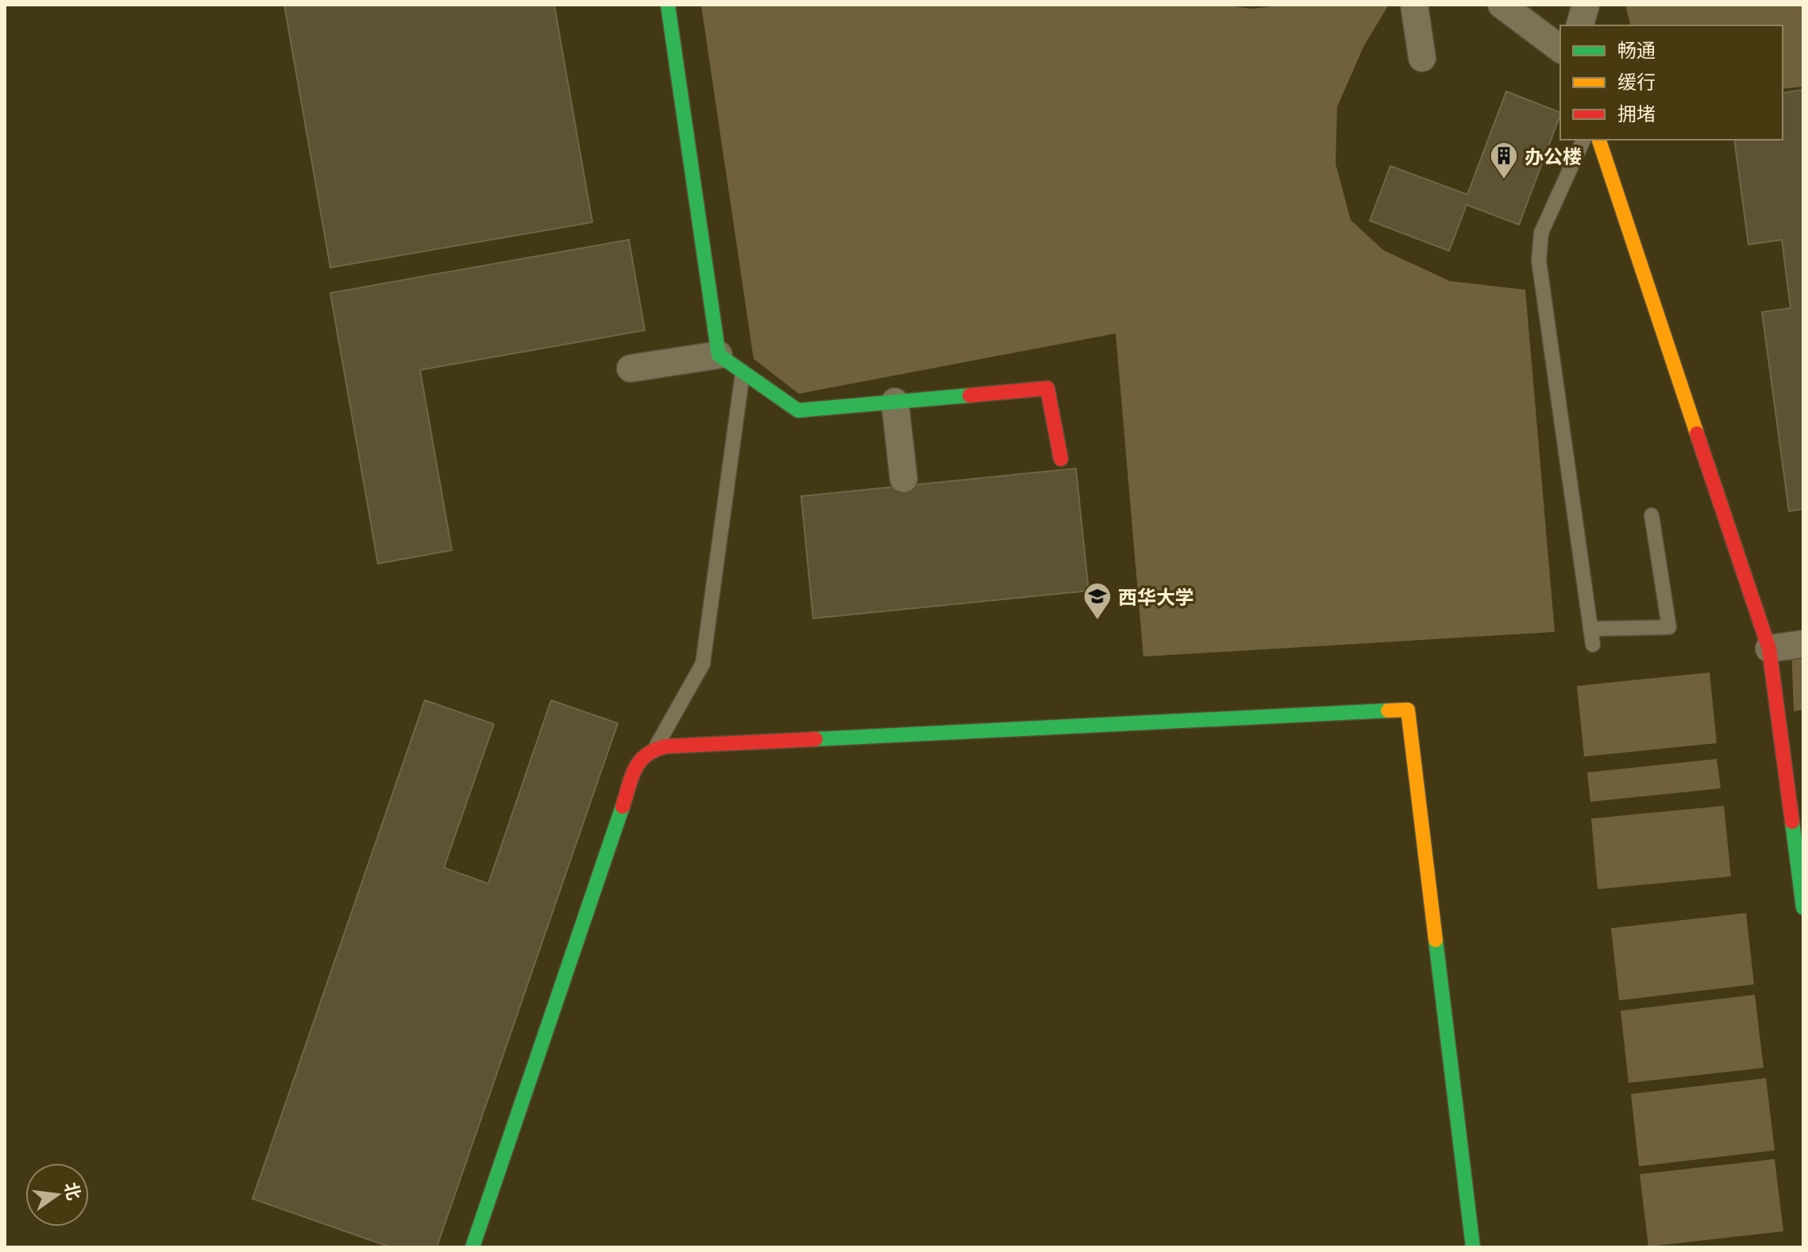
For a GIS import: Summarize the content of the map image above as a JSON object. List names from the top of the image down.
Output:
{
  "places": {
    "building": ["办公楼"],
    "school or university": ["西华大学"]
  },
  "legend": ["畅通", "缓行", "拥堵"],
  "north": "right"
}
